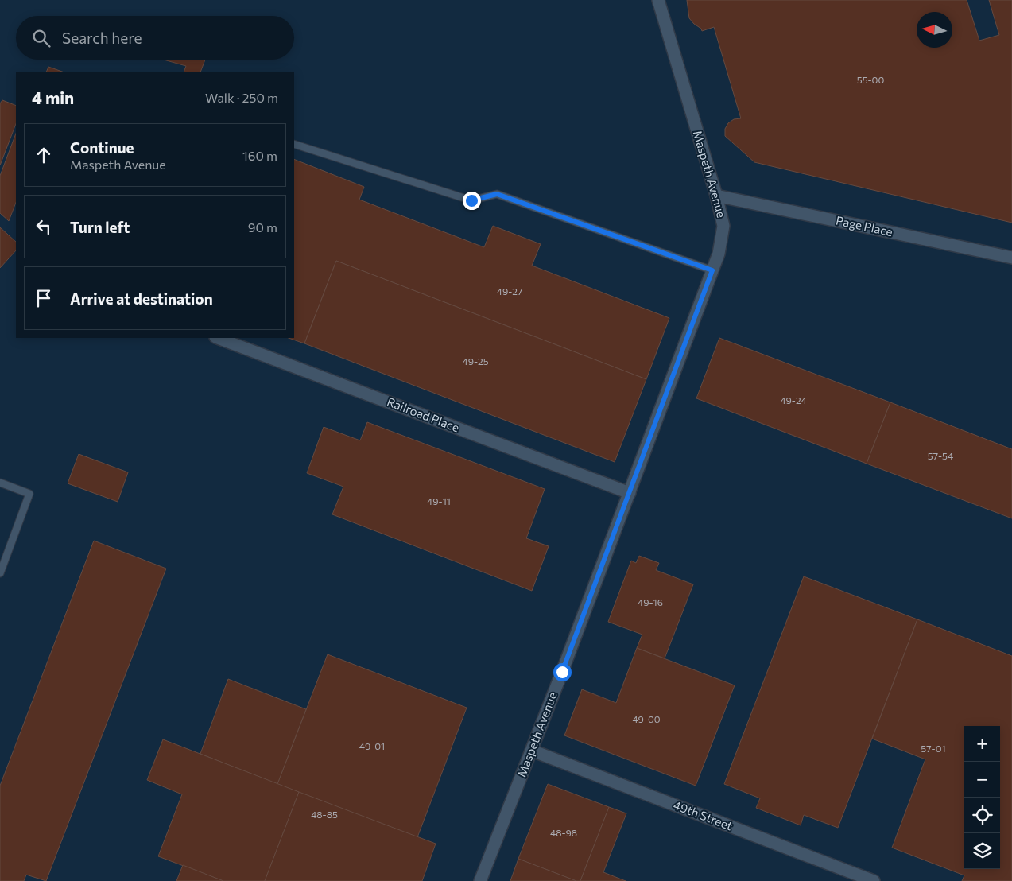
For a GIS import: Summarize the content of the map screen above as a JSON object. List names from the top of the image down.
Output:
{
  "streets": {
    "street": [
      "Maspeth Avenue",
      "Page Place",
      "Railroad Place",
      "49th Street"
    ]
  },
  "crossings": [
    ["Maspeth Avenue", "Page Place"],
    ["Maspeth Avenue", "Railroad Place"],
    ["Maspeth Avenue", "49th Street"]
  ],
  "house_numbers": [
    "55-00",
    "49-27",
    "49-25",
    "49-24",
    "57-54",
    "49-11",
    "49-16",
    "49-00",
    "49-01",
    "57-01",
    "48-85",
    "48-98"
  ],
  "north": "left",
  "page": {
    "search": "Search here",
    "heading": ["4 min", "Walk · 250 m"],
    "list": [
      ["Continue", "Maspeth Avenue", "160 m"],
      ["Turn left", "90 m"],
      "Arrive at destination"
    ],
    "map_buttons": ["+", "−"]
  }
}
